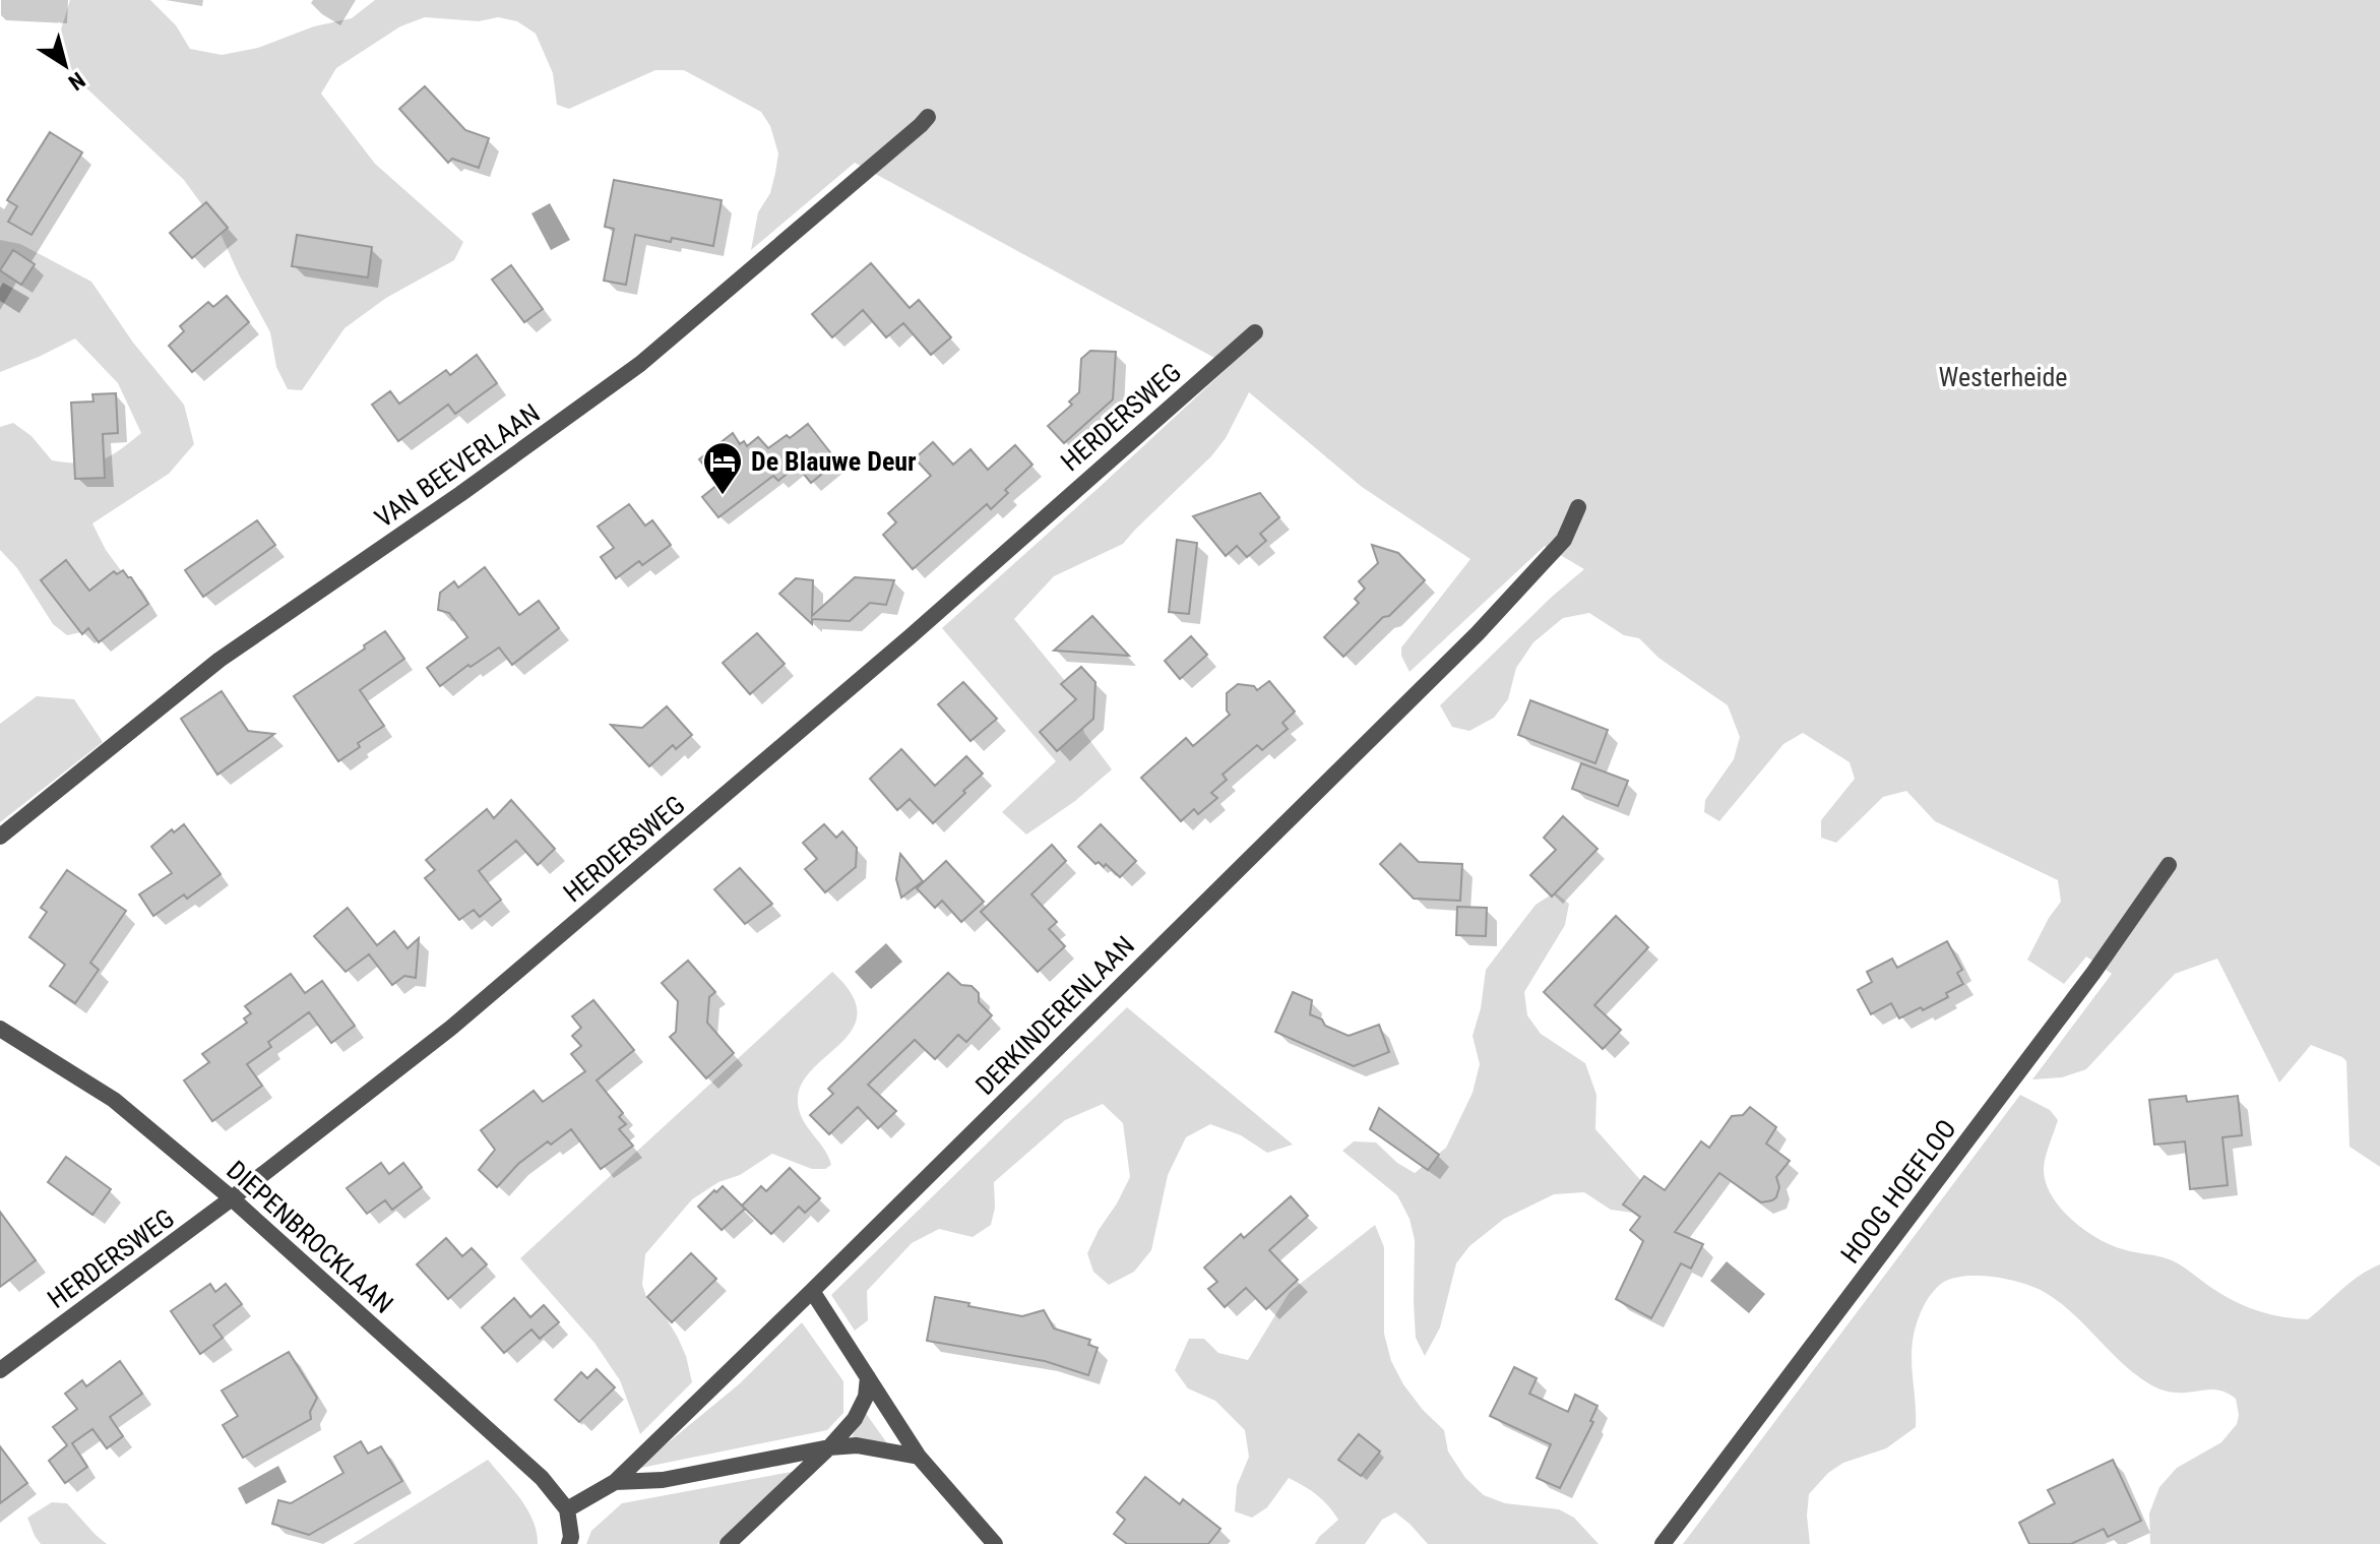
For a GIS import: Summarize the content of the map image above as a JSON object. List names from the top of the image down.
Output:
{
  "streets": {
    "street": [
      "HERDERSWEG",
      "VAN BEEVERLAAN",
      "DERKINDERENLAAN",
      "HOOG HOEFLOO",
      "DIEPENBROCKLAAN"
    ]
  },
  "crossings": [
    ["HERDERSWEG", "DIEPENBROCKLAAN"],
    ["DERKINDERENLAAN", "DIEPENBROCKLAAN"]
  ],
  "parks": ["Westerheide"],
  "places": {
    "hotel": ["De Blauwe Deur"]
  },
  "north": "bottom right"
}
